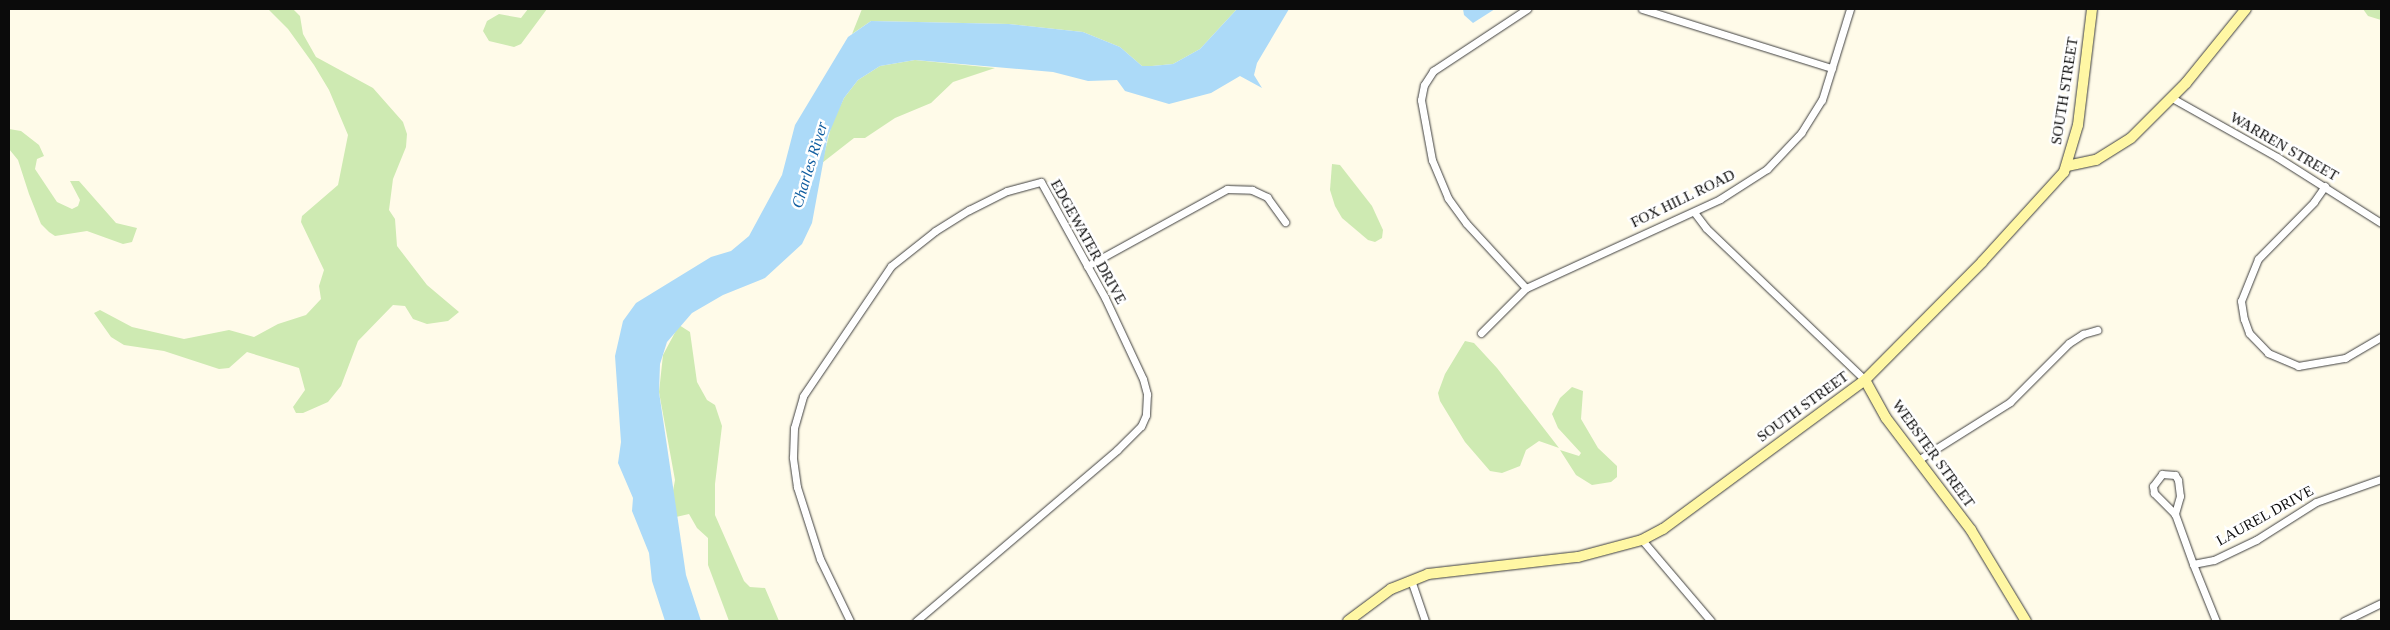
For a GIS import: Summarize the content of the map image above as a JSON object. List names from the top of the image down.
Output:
{
  "streets": {
    "street": [
      "SOUTH STREET",
      "WARREN STREET",
      "FOX HILL ROAD",
      "EDGEWATER DRIVE",
      "WEBSTER STREET",
      "LAUREL DRIVE"
    ]
  },
  "crossings": [
    ["SOUTH STREET", "WEBSTER STREET"],
    ["FOX HILL ROAD", "WEBSTER STREET"]
  ],
  "water": ["Charles River"]
}
